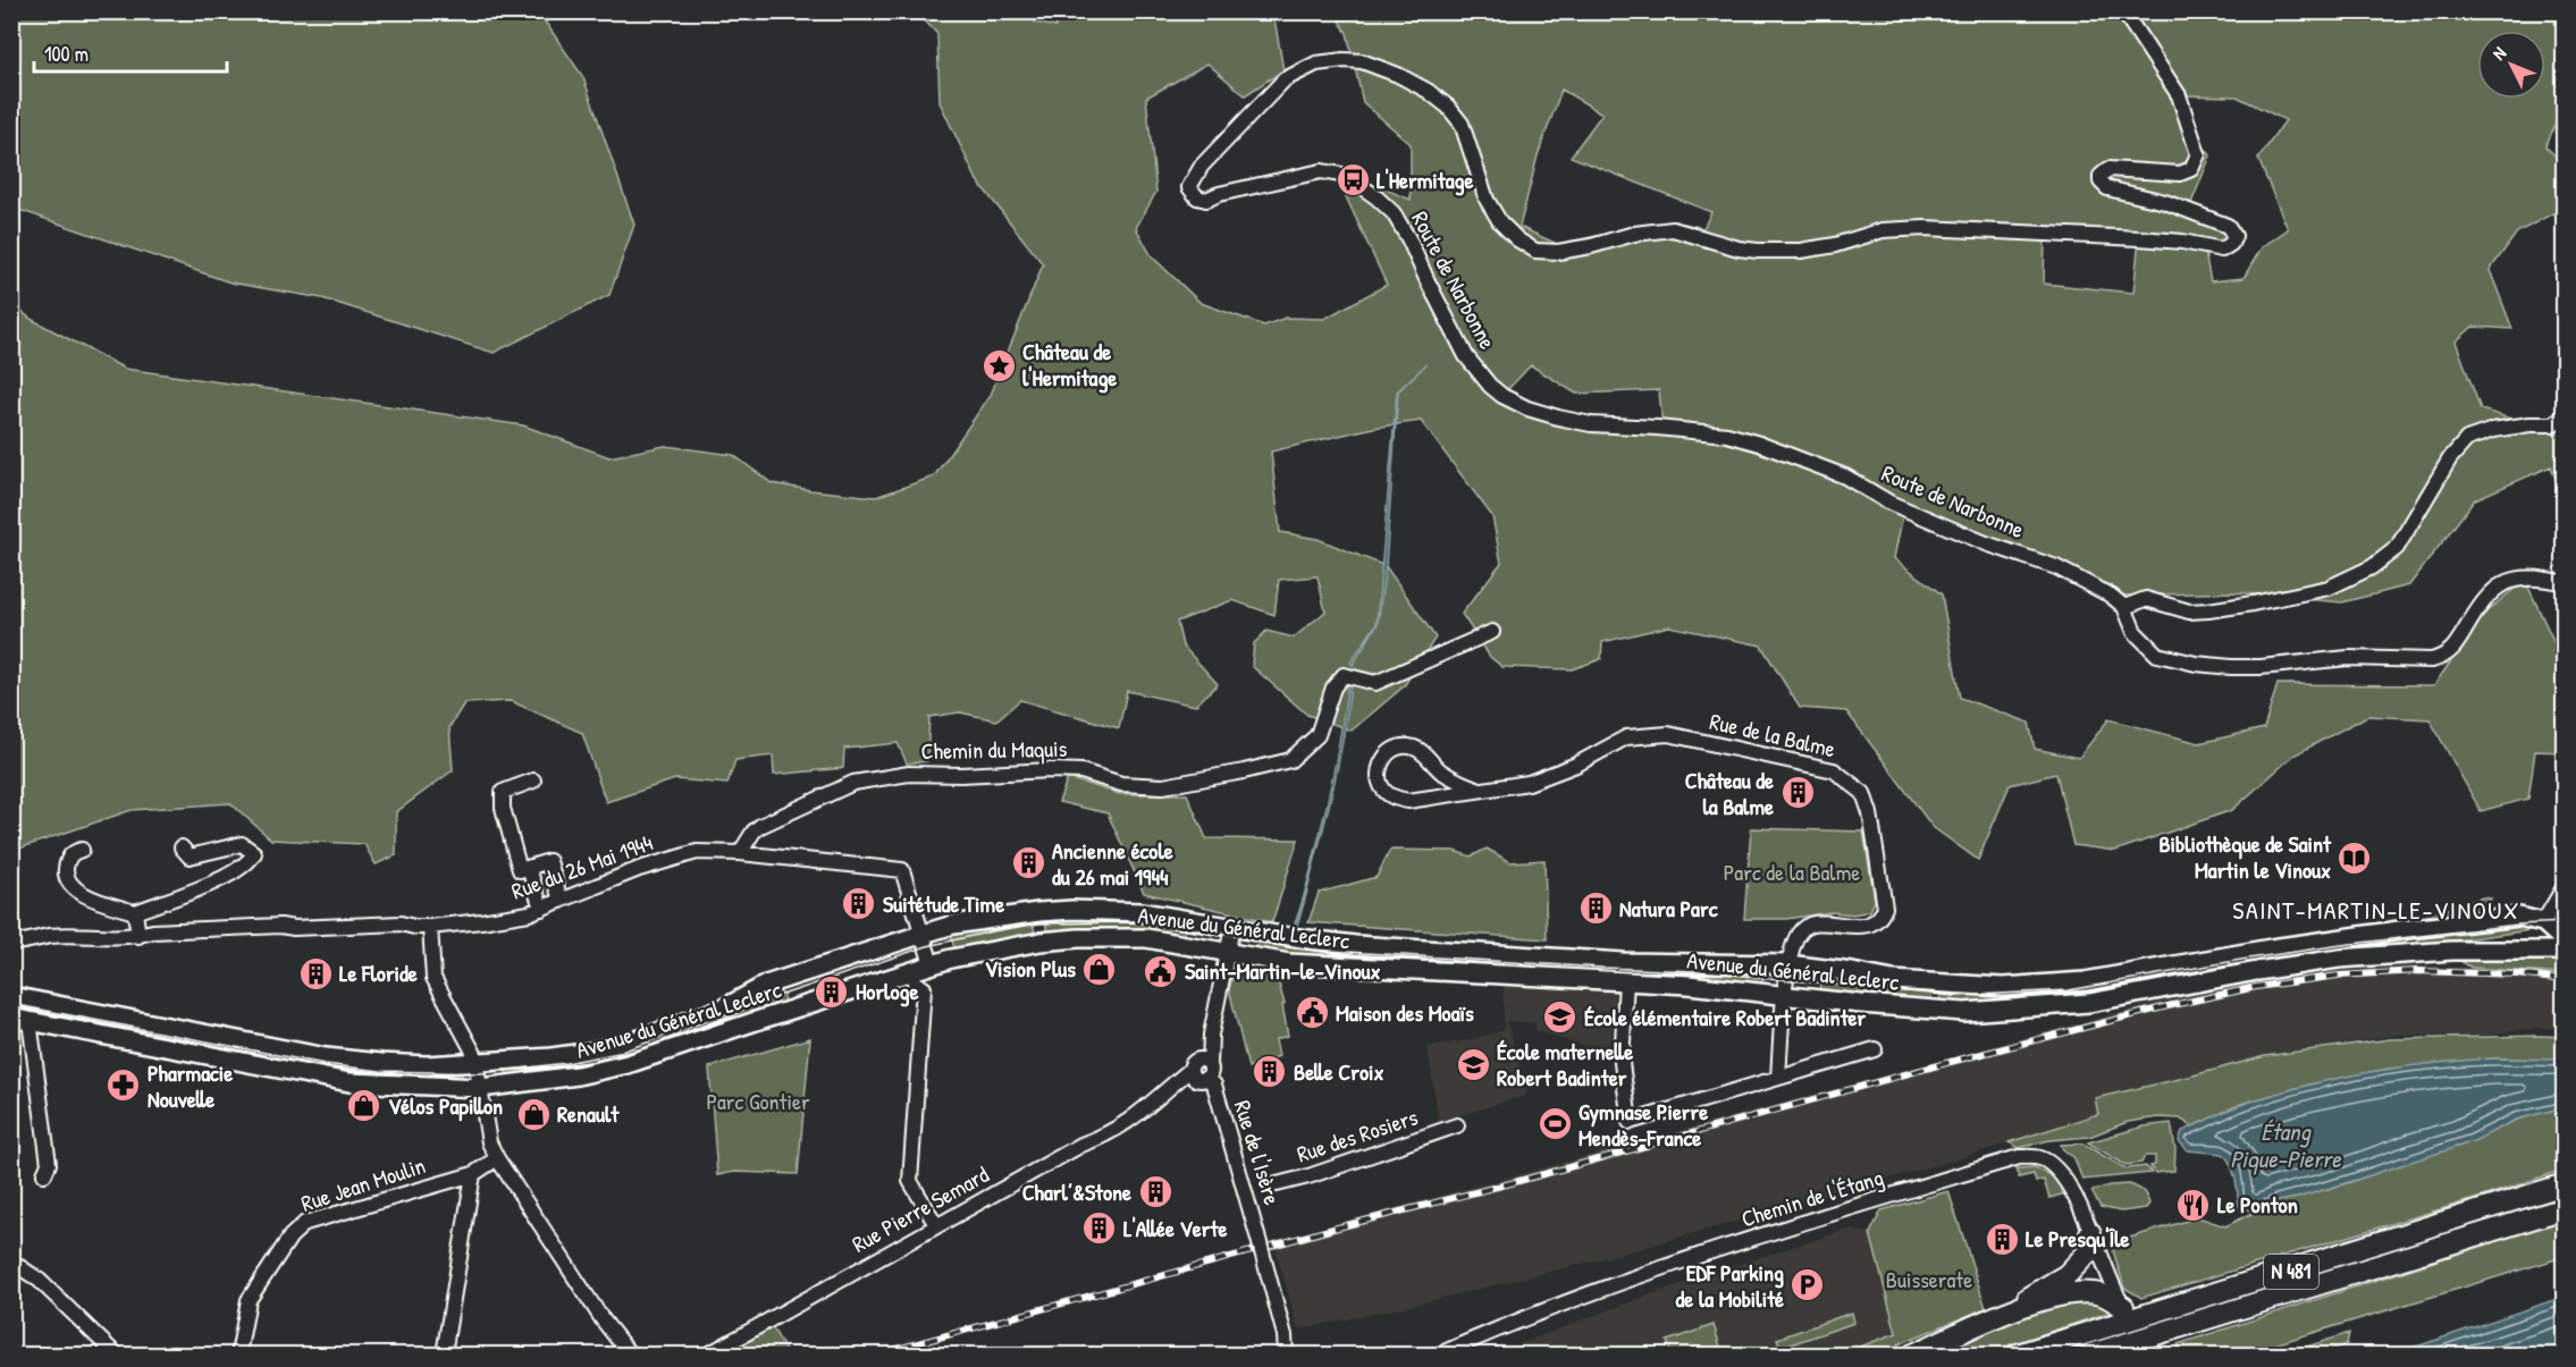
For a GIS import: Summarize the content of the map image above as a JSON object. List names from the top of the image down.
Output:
{
  "streets": {
    "highway": ["N 481"],
    "main road": ["Avenue du Général Leclerc"],
    "street": [
      "Route de Narbonne",
      "Rue de la Balme",
      "Chemin du Maquis",
      "Rue du 26 Mai 1944",
      "Rue des Rosiers",
      "Rue de l'Isère",
      "Rue Jean Moulin",
      "Chemin de l'Étang",
      "Rue Pierre Semard"
    ]
  },
  "crossings": [
    ["Rue de la Balme", "Avenue du Général Leclerc"],
    ["Chemin du Maquis", "Rue du 26 Mai 1944"],
    ["Rue du 26 Mai 1944", "Avenue du Général Leclerc"],
    ["Rue de l'Isère", "Rue Pierre Semard"]
  ],
  "districts": ["SAINT-MARTIN-LE-VINOUX"],
  "water": ["Étang Pique-Pierre"],
  "parks": ["Parc de la Balme", "Parc Gontier", "Buisserate"],
  "places": {
    "bus stop": ["L'Hermitage"],
    "place": ["Château de l'Hermitage"],
    "building": [
      "Château de la Balme",
      "Ancienne école du 26 mai 1944",
      "Suitétude Time",
      "Natura Parc",
      "Le Floride",
      "Horloge",
      "Belle Croix",
      "Charl’&Stone",
      "L'Allée Verte",
      "Le Presqu'Île"
    ],
    "library": ["Bibliothèque de Saint Martin le Vinoux"],
    "shop": ["Vision Plus", "Vélos Papillon", "Renault"],
    "public building": ["Saint-Martin-le-Vinoux", "Maison des Moaïs"],
    "school or university": ["École élémentaire Robert Badinter", "École maternelle Robert Badinter"],
    "pharmacy": ["Pharmacie Nouvelle"],
    "sports": ["Gymnase Pierre Mendès-France"],
    "restaurant": ["Le Ponton"],
    "parking": ["EDF Parking de la Mobilité"]
  },
  "scale_bar": "100 m",
  "north": "top left"
}
